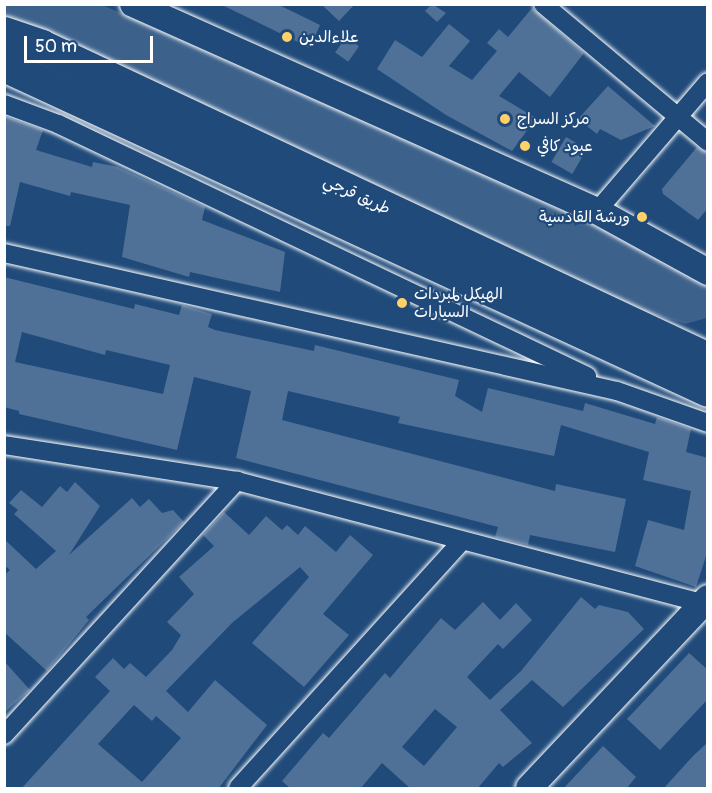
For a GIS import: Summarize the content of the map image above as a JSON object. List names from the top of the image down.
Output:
{
  "streets": {
    "highway": ["طريق قرجي"]
  },
  "places": [
    "علاءالدين",
    "مركز السراج",
    "عبود كافي",
    "ورشة القادسية",
    "الهيكل لمبردات السيارات"
  ],
  "scale_bar": "50 m"
}
